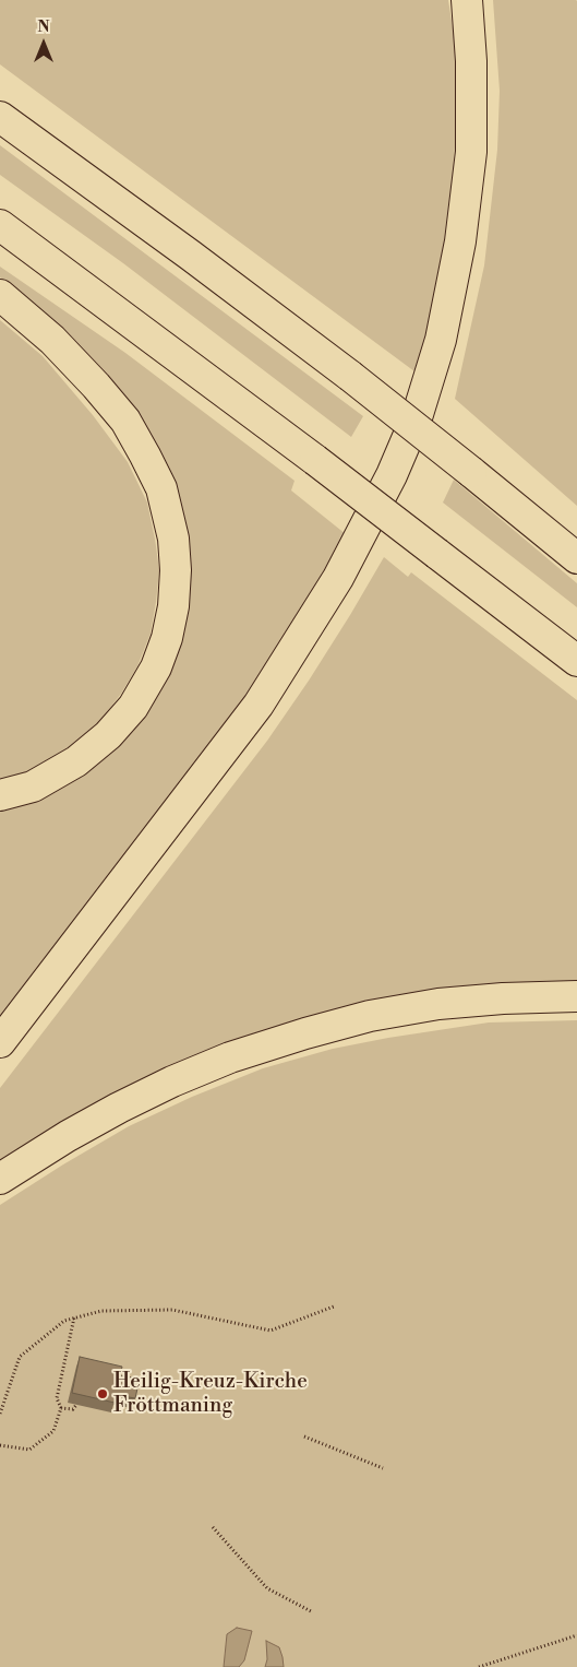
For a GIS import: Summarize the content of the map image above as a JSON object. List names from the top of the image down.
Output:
{
  "places": ["Heilig-Kreuz-Kirche Fröttmaning"],
  "north": "top"
}
